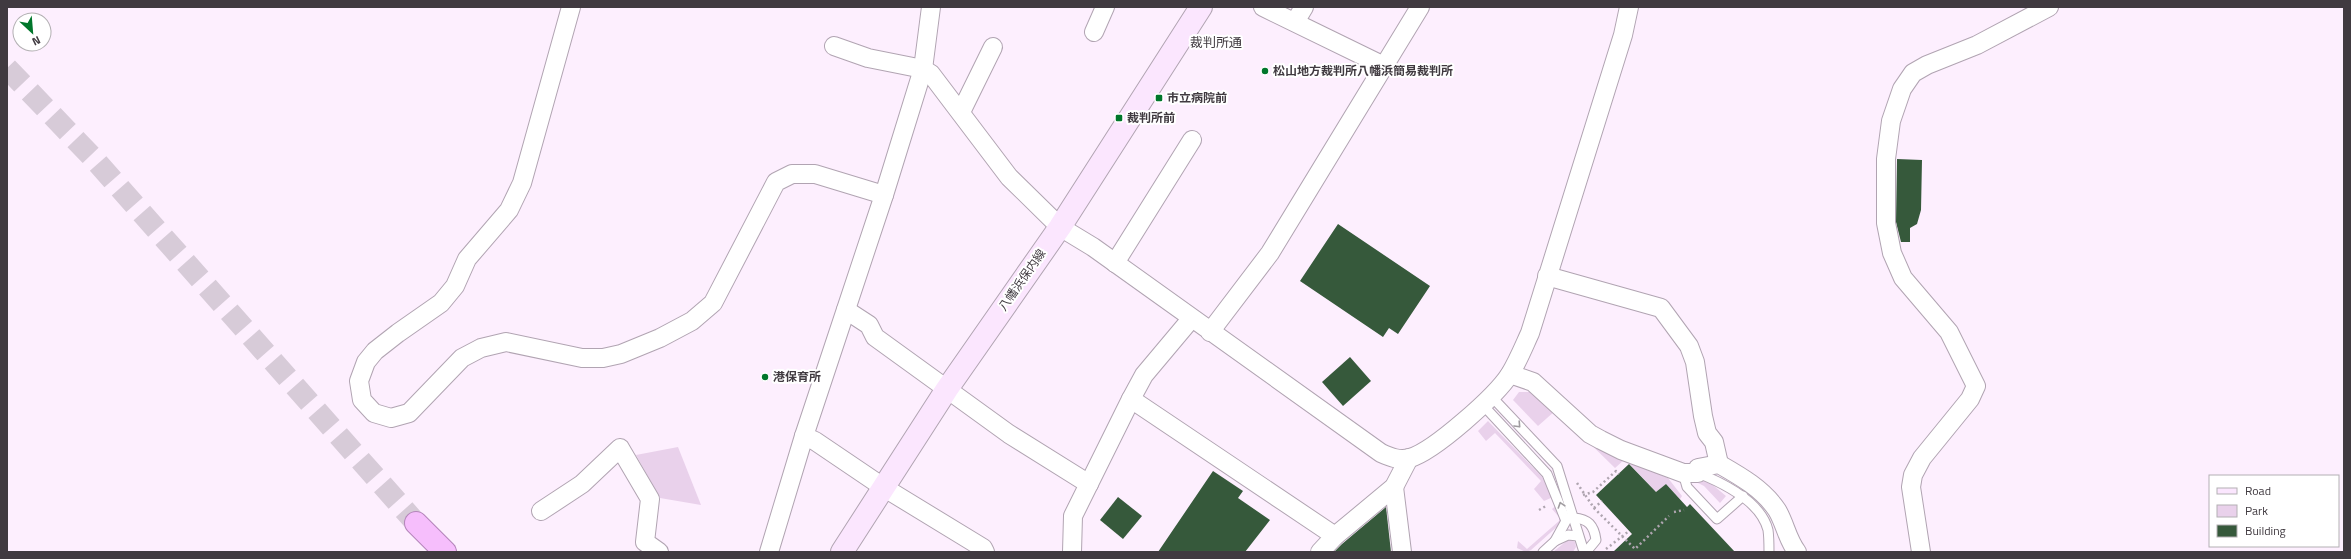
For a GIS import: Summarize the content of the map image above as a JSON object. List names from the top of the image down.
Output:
{
  "streets": {
    "main road": ["八幡浜保内線"]
  },
  "districts": ["裁判所通"],
  "places": {
    "other": ["松山地方裁判所八幡浜簡易裁判所", "港保育所"],
    "transit": ["市立病院前", "裁判所前"]
  },
  "legend": ["Road", "Park", "Building"],
  "north": "bottom right"
}
